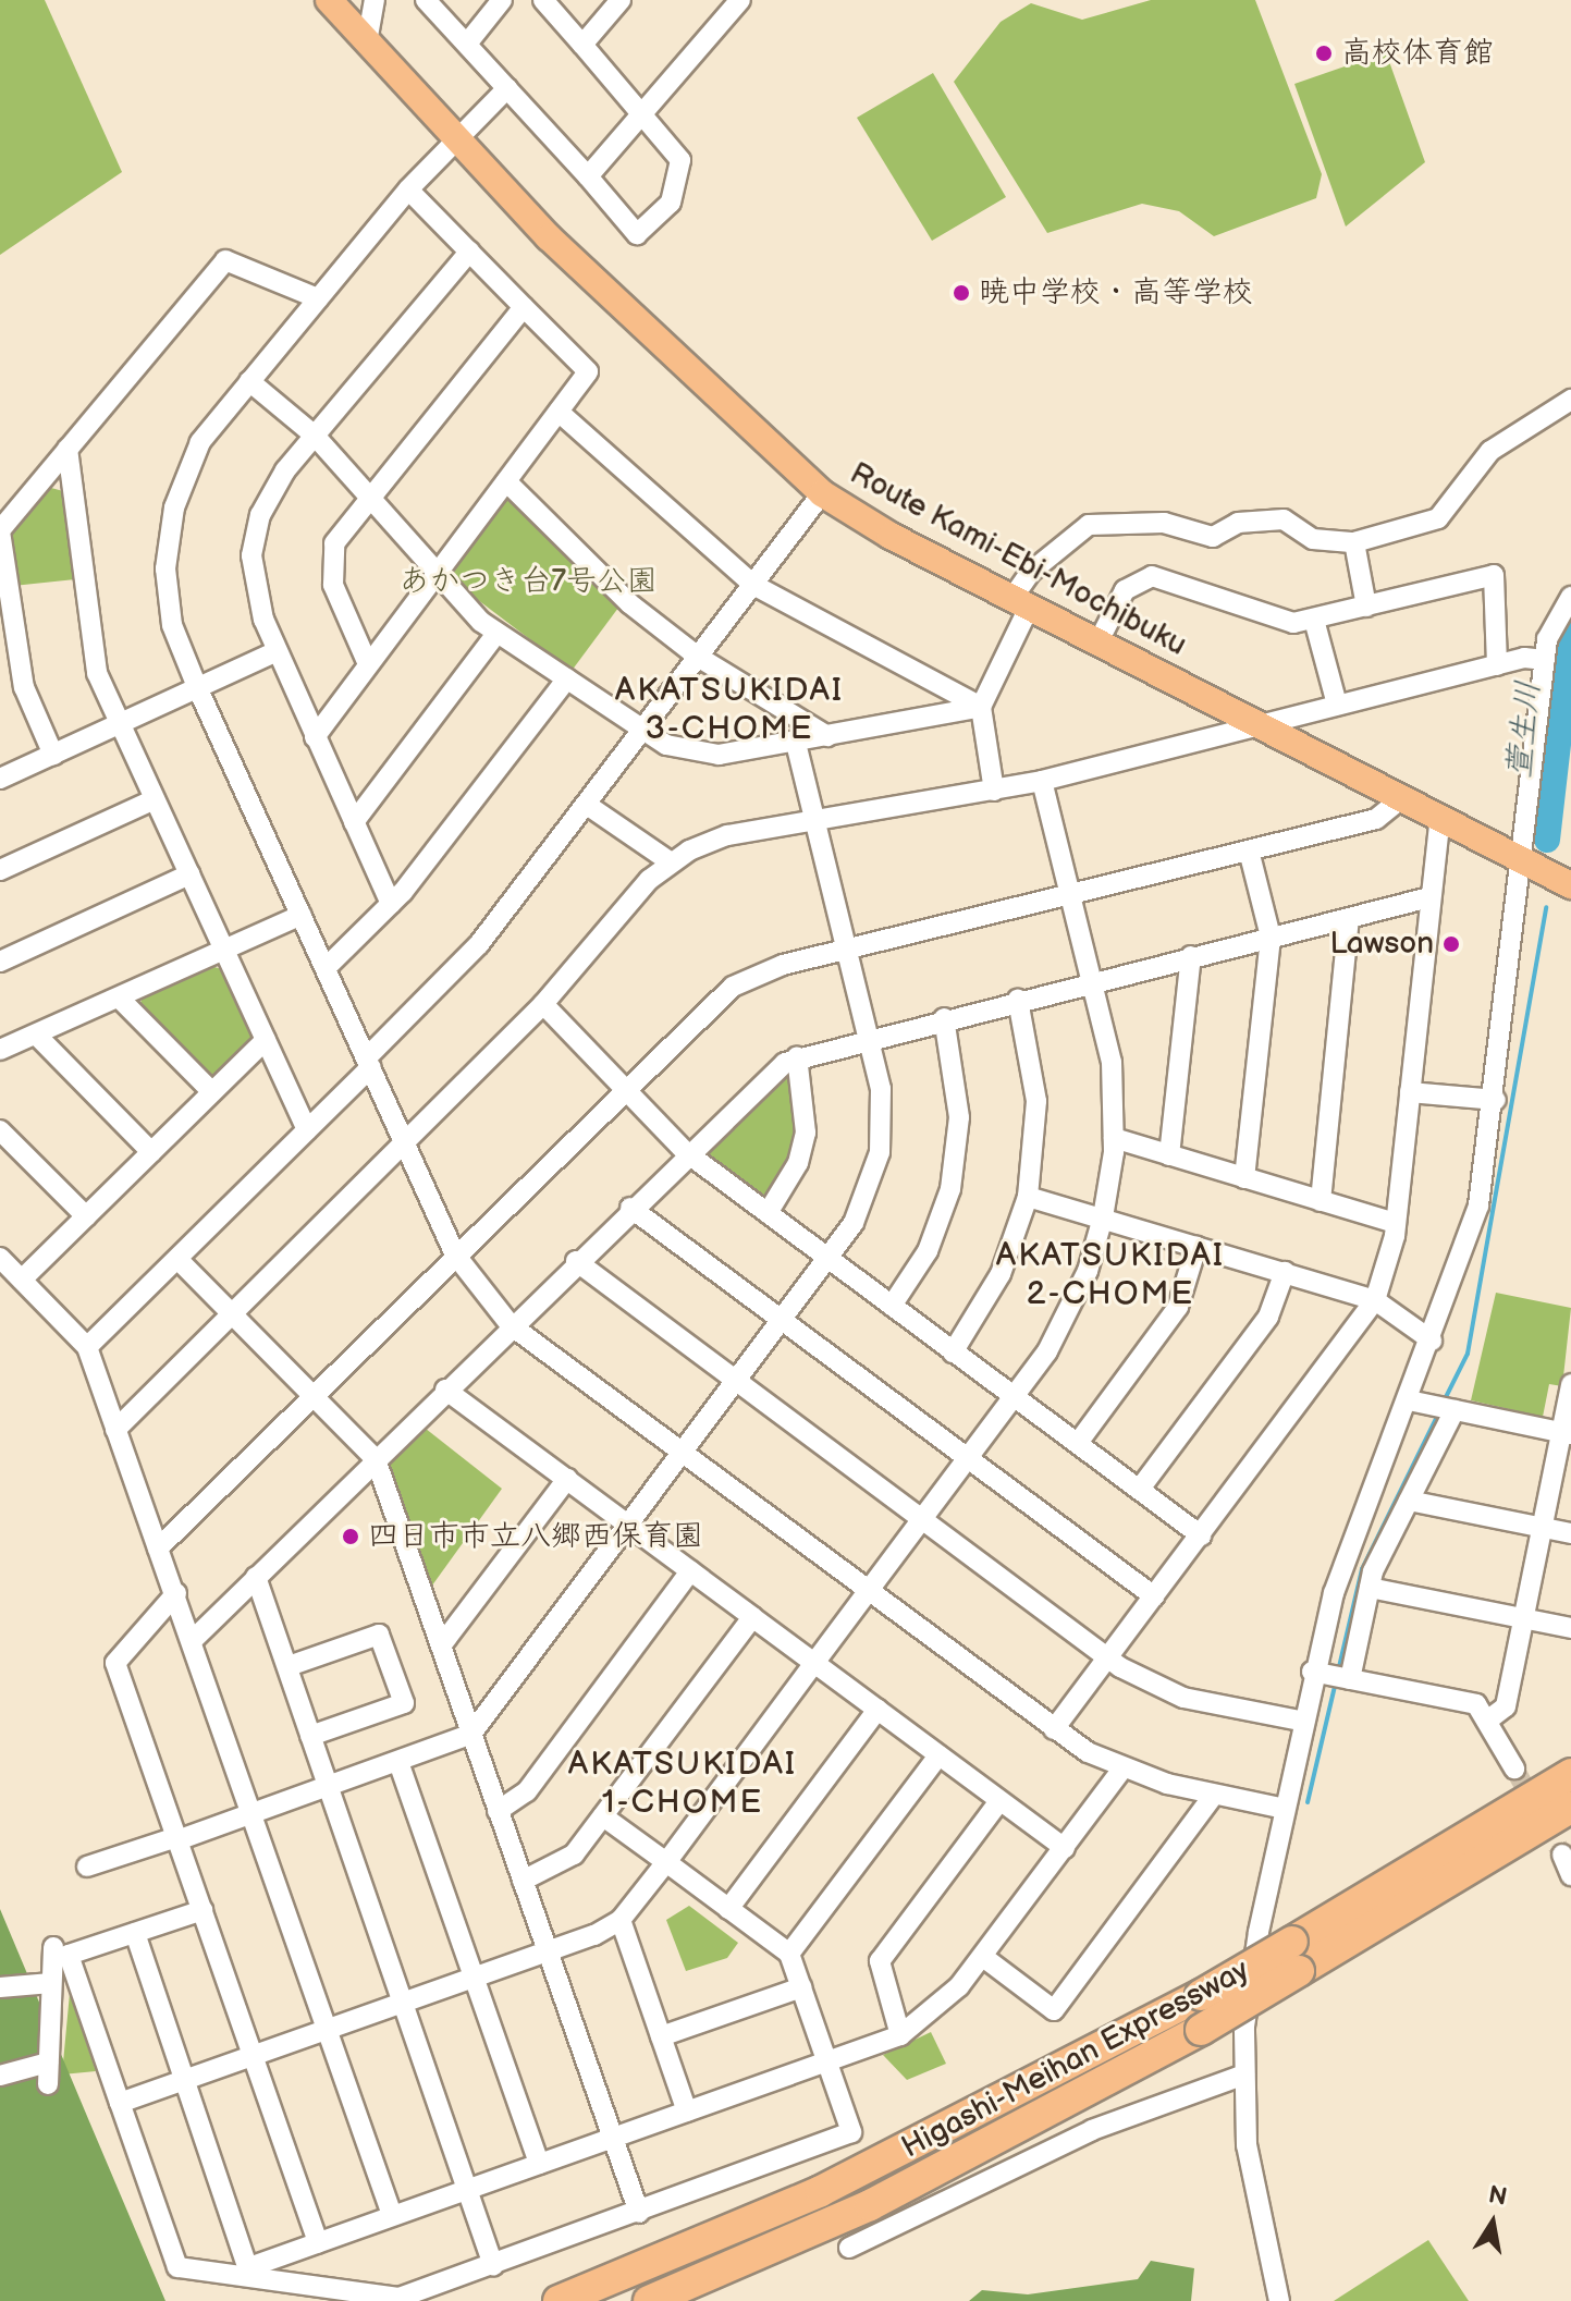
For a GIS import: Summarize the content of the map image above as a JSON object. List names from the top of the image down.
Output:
{
  "streets": {
    "highway": ["Higashi-Meihan Expressway"],
    "main road": ["Route Kami-Ebi-Mochibuku"]
  },
  "districts": ["AKATSUKIDAI 3-CHOME", "AKATSUKIDAI 2-CHOME", "AKATSUKIDAI 1-CHOME"],
  "water": ["萱生川"],
  "parks": ["あかつき台7号公園"],
  "places": [
    "高校体育館",
    "暁中学校・高等学校",
    "Lawson",
    "四日市市立八郷西保育園"
  ],
  "north": "top"
}
